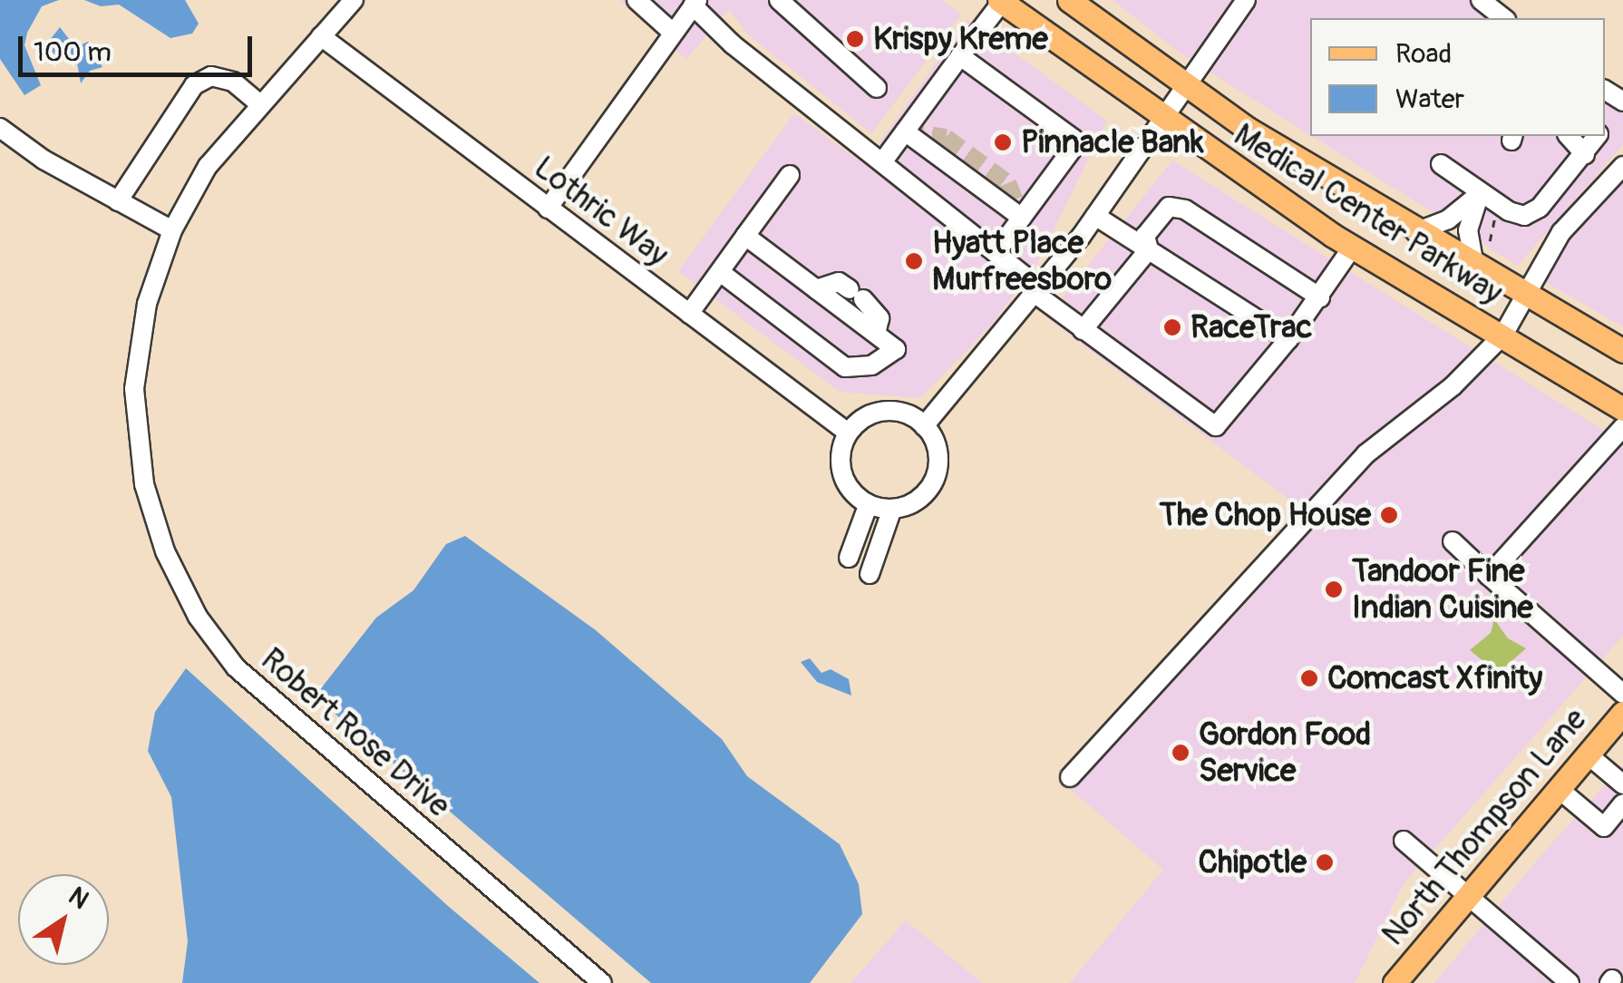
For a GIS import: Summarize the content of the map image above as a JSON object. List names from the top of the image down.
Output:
{
  "streets": {
    "main road": ["Medical Center Parkway", "North Thompson Lane"],
    "street": ["Lothric Way", "Robert Rose Drive"]
  },
  "crossings": [
    ["Lothric Way", "Robert Rose Drive"]
  ],
  "places": [
    "Krispy Kreme",
    "Pinnacle Bank",
    "Hyatt Place Murfreesboro",
    "RaceTrac",
    "The Chop House",
    "Tandoor Fine Indian Cuisine",
    "Comcast Xfinity",
    "Gordon Food Service",
    "Chipotle"
  ],
  "legend": ["Road", "Water"],
  "scale_bar": "100 m",
  "north": "top right"
}
